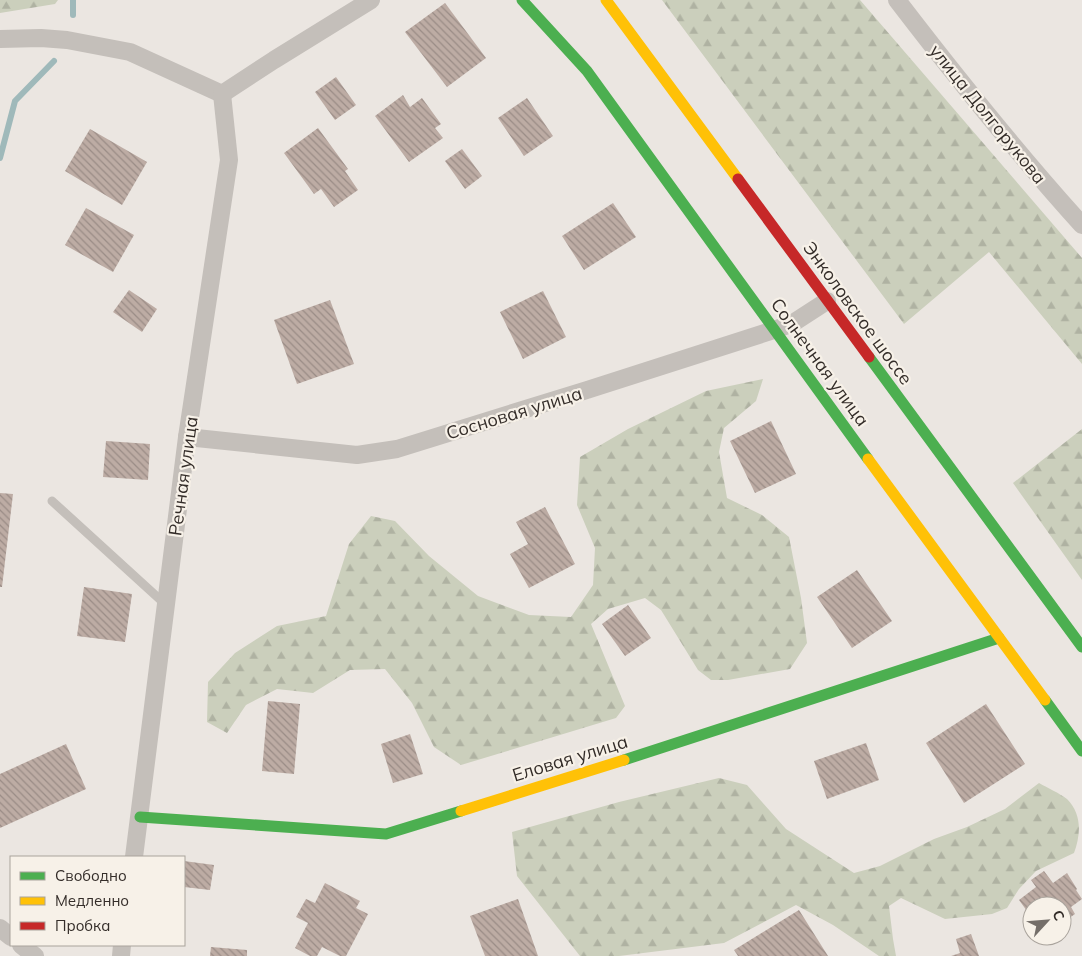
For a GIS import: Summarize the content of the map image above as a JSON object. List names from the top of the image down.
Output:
{
  "streets": {
    "street": [
      "улица Долгорукова",
      "Энколовское шоссе",
      "Солнечная улица",
      "Сосновая улица",
      "Речная улица",
      "Еловая улица"
    ]
  },
  "crossings": [
    ["Энколовское шоссе", "Сосновая улица"],
    ["Солнечная улица", "Сосновая улица"],
    ["Солнечная улица", "Еловая улица"],
    ["Сосновая улица", "Речная улица"],
    ["Речная улица", "Еловая улица"]
  ],
  "legend": ["Свободно", "Медленно", "Пробка"],
  "north": "top right"
}
